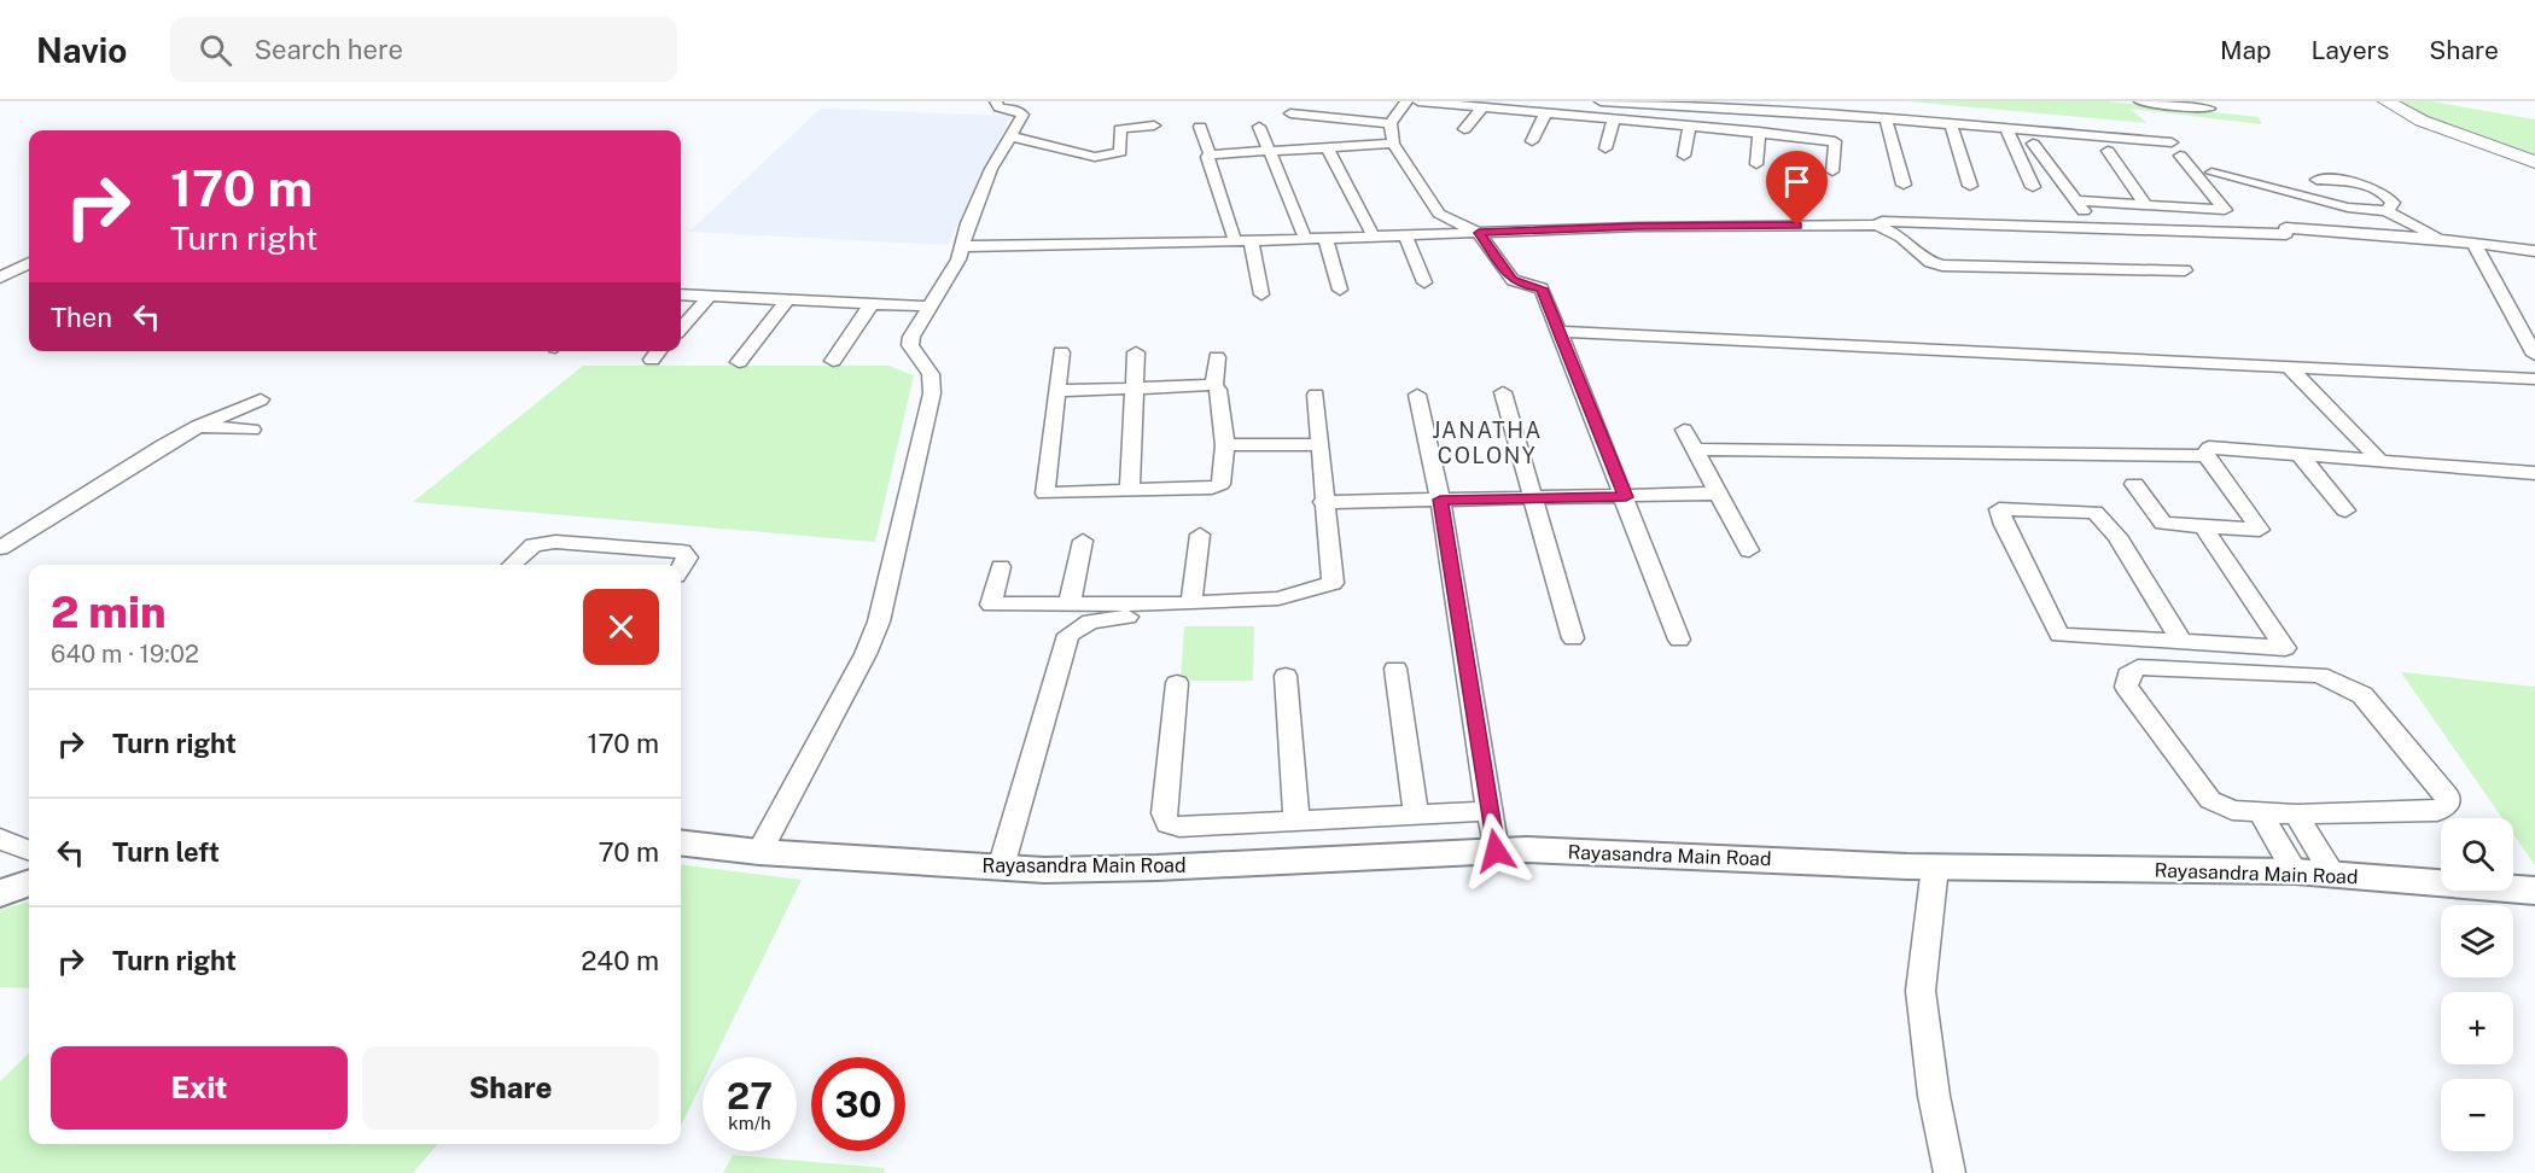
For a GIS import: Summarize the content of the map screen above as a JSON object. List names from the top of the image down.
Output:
{
  "streets": {
    "street": ["Rayasandra Main Road"]
  },
  "districts": ["JANATHA COLONY"],
  "page": {
    "header": "Navio",
    "search": "Search here",
    "nav": ["Map", "Layers", "Share"],
    "turn": ["170 m", "Turn right"],
    "then": "Then",
    "heading": ["2 min", "640 m · 19:02"],
    "list": [
      {
        "name": "Turn right",
        "value": "170 m"
      },
      {
        "name": "Turn left",
        "value": "70 m"
      },
      {
        "name": "Turn right",
        "value": "240 m"
      }
    ],
    "map_buttons": ["+", "−"],
    "buttons": ["Exit", "Share"],
    "speed": "27 km/h",
    "limit": "30"
  }
}
